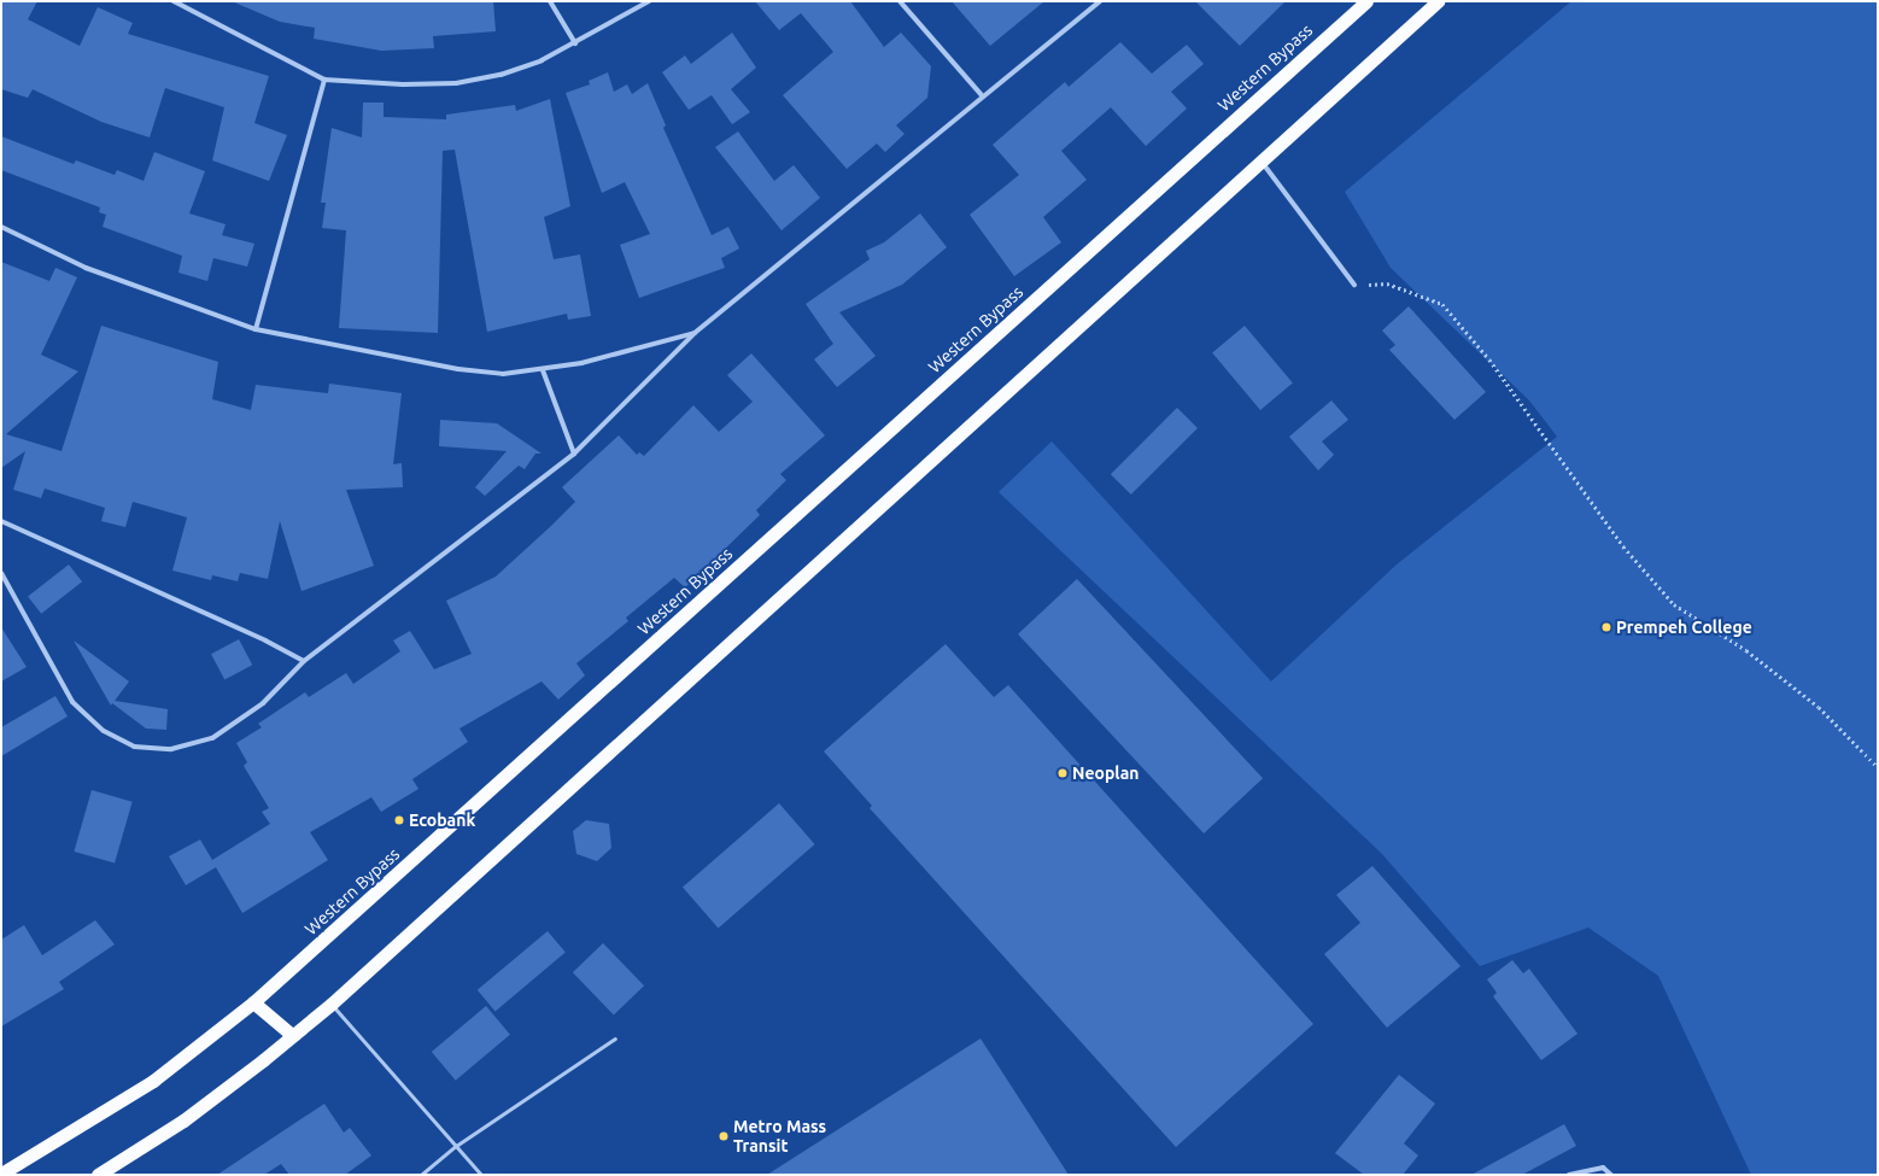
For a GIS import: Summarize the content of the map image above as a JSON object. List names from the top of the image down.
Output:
{
  "streets": {
    "highway": ["Western Bypass"]
  },
  "places": [
    "Prempeh College",
    "Neoplan",
    "Ecobank",
    "Metro Mass Transit"
  ]
}
